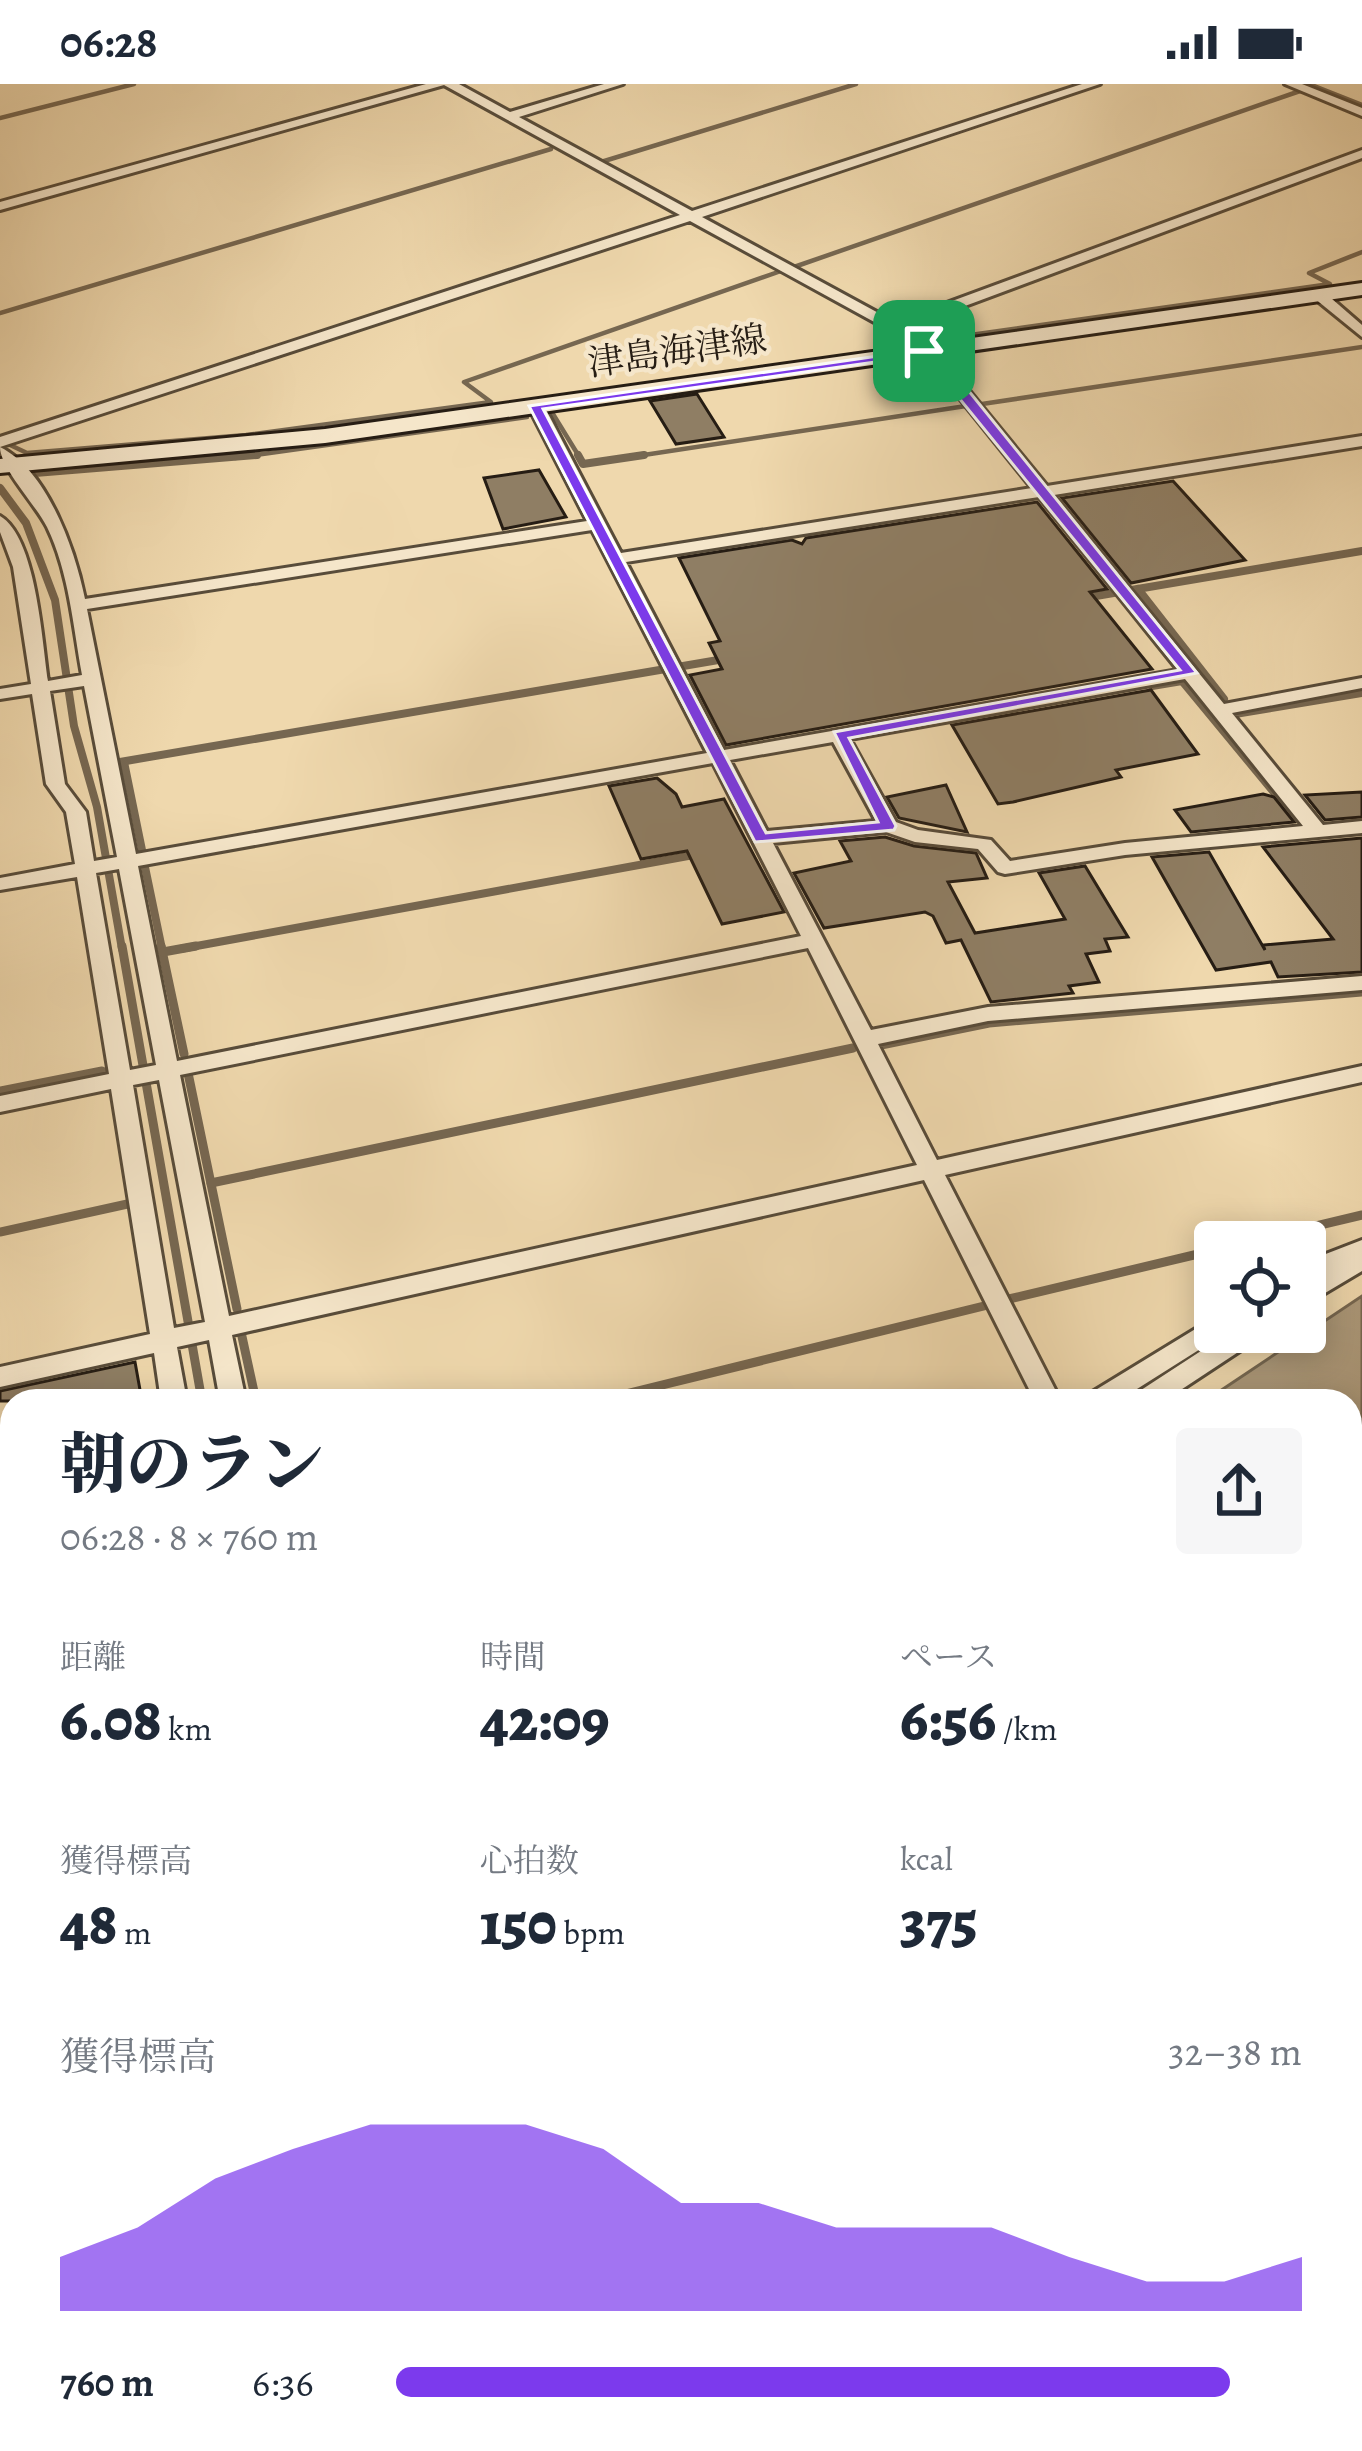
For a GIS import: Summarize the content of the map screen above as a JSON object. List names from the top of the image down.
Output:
{
  "streets": {
    "main road": ["津島海津線"]
  },
  "page": {
    "status": "06:28",
    "heading": ["朝のラン", "06:28 · 8 × 760 m"],
    "stats": [
      ["距離", "6.08 km"],
      ["時間", "42:09"],
      ["ペース", "6:56 /km"],
      ["獲得標高", "48 m"],
      ["心拍数", "150 bpm"],
      ["kcal", "375"]
    ],
    "chart": ["獲得標高", "32–38 m"],
    "list": [
      {
        "name": "760 m",
        "note": "6:36"
      }
    ]
  }
}
